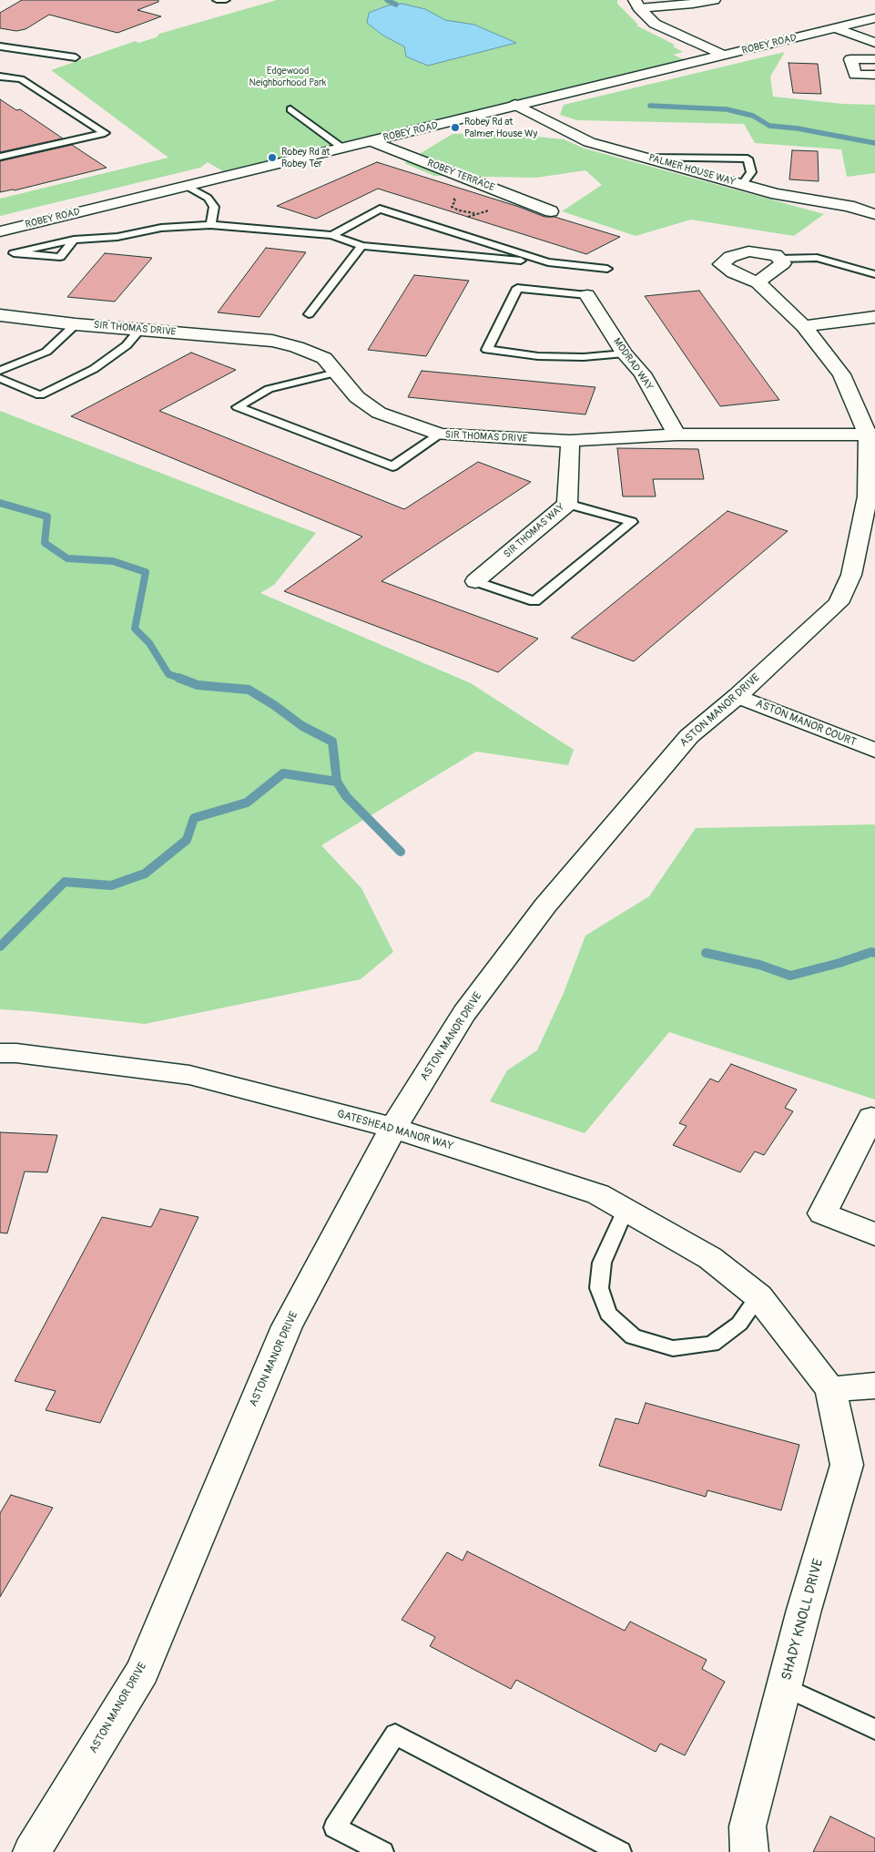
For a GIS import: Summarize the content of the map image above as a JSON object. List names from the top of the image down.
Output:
{
  "streets": {
    "street": [
      "ROBEY ROAD",
      "PALMER HOUSE WAY",
      "ROBEY TERRACE",
      "SIR THOMAS DRIVE",
      "MODRAD WAY",
      "SIR THOMAS WAY",
      "ASTON MANOR DRIVE",
      "ASTON MANOR COURT",
      "GATESHEAD MANOR WAY",
      "SHADY KNOLL DRIVE"
    ]
  },
  "crossings": [
    ["ROBEY ROAD", "PALMER HOUSE WAY"],
    ["ROBEY ROAD", "ROBEY TERRACE"],
    ["SIR THOMAS DRIVE", "MODRAD WAY"],
    ["SIR THOMAS DRIVE", "SIR THOMAS WAY"],
    ["SIR THOMAS DRIVE", "ASTON MANOR DRIVE"],
    ["ASTON MANOR DRIVE", "ASTON MANOR COURT"],
    ["ASTON MANOR DRIVE", "GATESHEAD MANOR WAY"],
    ["GATESHEAD MANOR WAY", "SHADY KNOLL DRIVE"]
  ],
  "parks": ["Edgewood Neighborhood Park"],
  "places": ["Robey Rd at Palmer House Wy", "Robey Rd at Robey Ter"]
}
